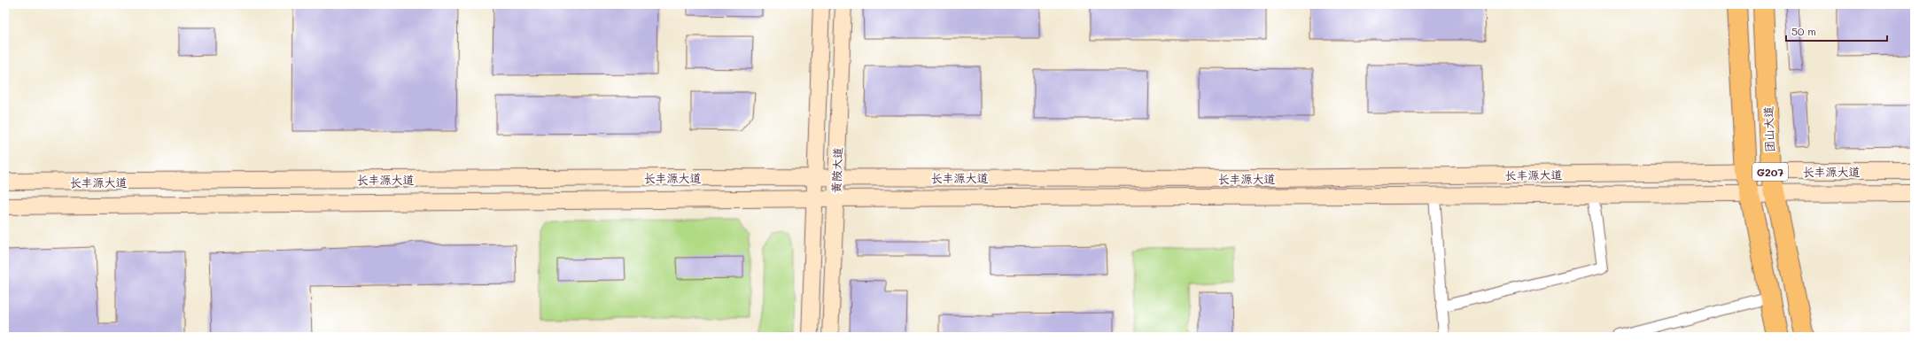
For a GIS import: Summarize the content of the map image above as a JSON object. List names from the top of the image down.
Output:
{
  "streets": {
    "highway": ["团山大道", "G207"],
    "main road": ["黄陂大道", "长丰源大道"]
  },
  "crossings": [
    ["团山大道", "长丰源大道"],
    ["黄陂大道", "长丰源大道"],
    ["长丰源大道", "G207"]
  ],
  "scale_bar": "50 m"
}
